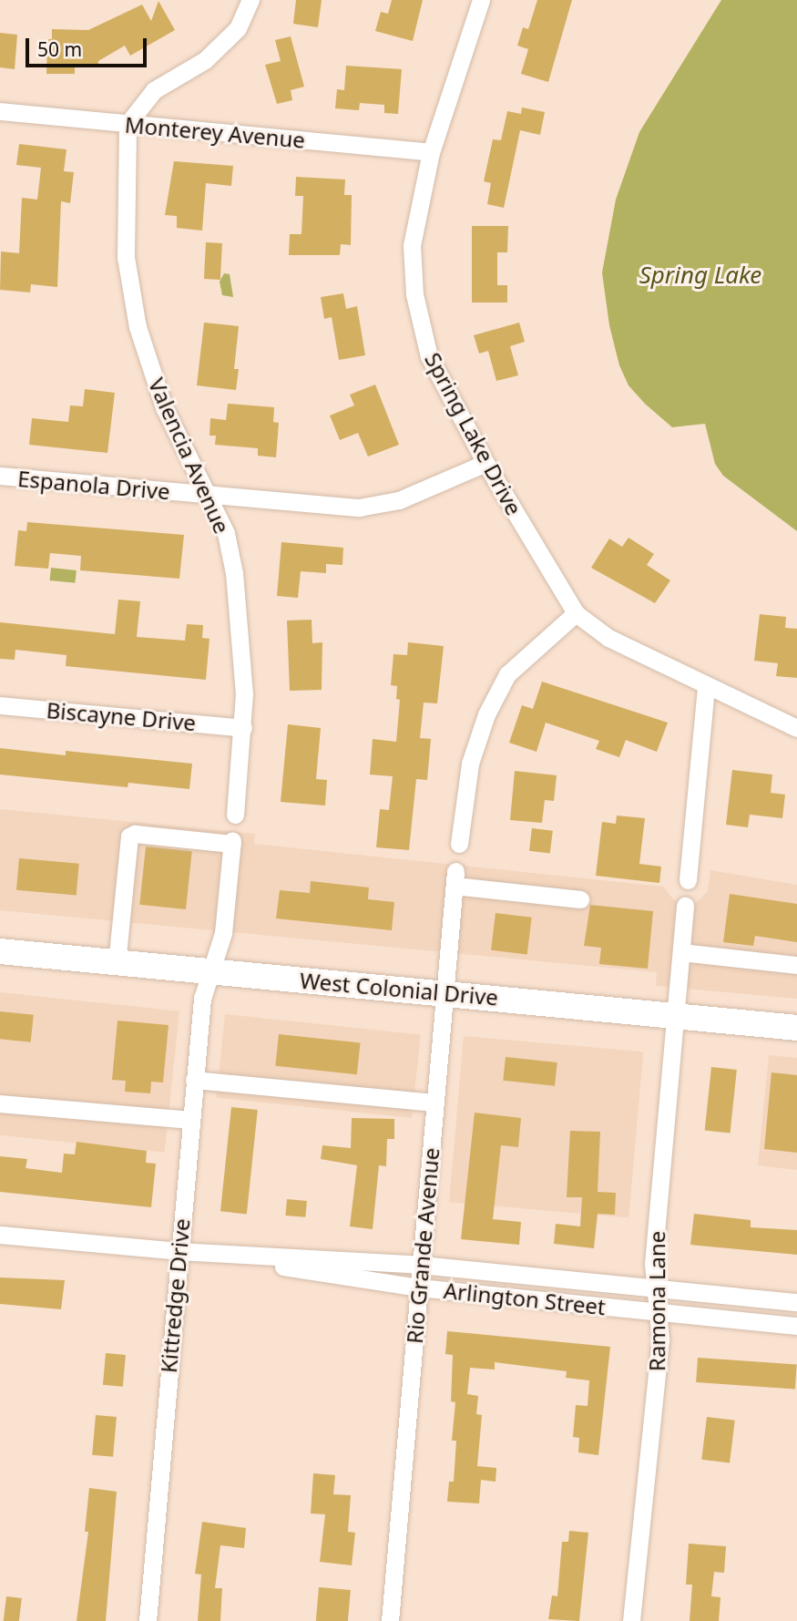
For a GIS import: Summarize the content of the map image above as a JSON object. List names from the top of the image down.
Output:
{
  "streets": {
    "highway": ["West Colonial Drive"],
    "street": [
      "Monterey Avenue",
      "Spring Lake Drive",
      "Valencia Avenue",
      "Espanola Drive",
      "Biscayne Drive",
      "Rio Grande Avenue",
      "Kittredge Drive",
      "Arlington Street",
      "Ramona Lane"
    ]
  },
  "crossings": [
    ["Monterey Avenue", "Spring Lake Drive"],
    ["Monterey Avenue", "Valencia Avenue"],
    ["Spring Lake Drive", "Espanola Drive"],
    ["Valencia Avenue", "Espanola Drive"],
    ["Valencia Avenue", "Biscayne Drive"],
    ["West Colonial Drive", "Rio Grande Avenue"],
    ["West Colonial Drive", "Kittredge Drive"],
    ["West Colonial Drive", "Ramona Lane"],
    ["Rio Grande Avenue", "Arlington Street"],
    ["Kittredge Drive", "Arlington Street"],
    ["Arlington Street", "Ramona Lane"]
  ],
  "water": ["Spring Lake"],
  "scale_bar": "50 m"
}
